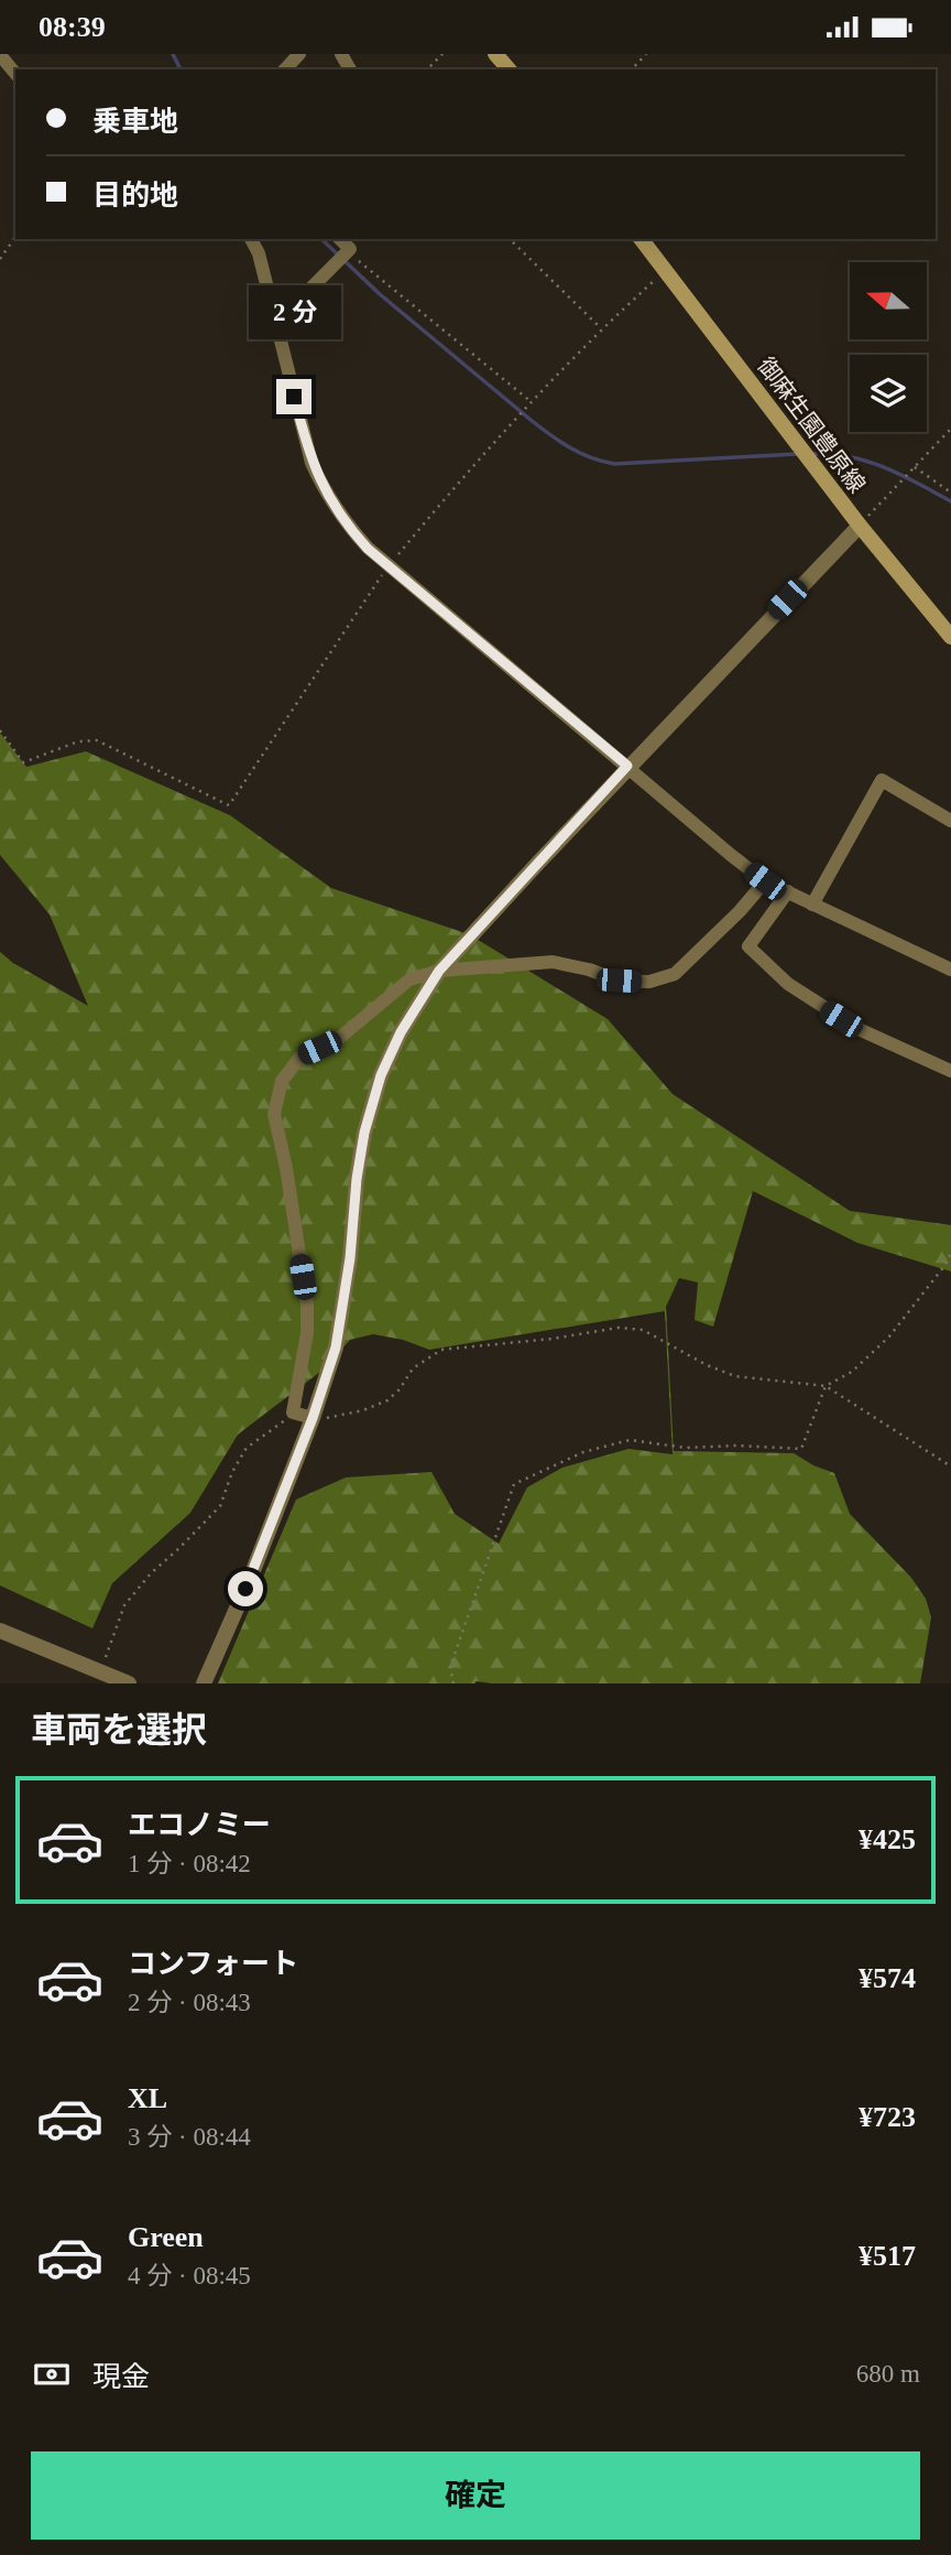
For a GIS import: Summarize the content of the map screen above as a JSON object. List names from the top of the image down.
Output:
{
  "streets": {
    "main road": ["御麻生園豊原線"]
  },
  "north": "left",
  "page": {
    "status": "08:39",
    "banner": ["乗車地", "目的地"],
    "bubble": "2 分",
    "heading": "車両を選択",
    "list": [
      {
        "name": "エコノミー",
        "note": "1 分 · 08:42",
        "value": "¥425"
      },
      {
        "name": "コンフォート",
        "note": "2 分 · 08:43",
        "value": "¥574"
      },
      {
        "name": "XL",
        "note": "3 分 · 08:44",
        "value": "¥723"
      },
      {
        "name": "Green",
        "note": "4 分 · 08:45",
        "value": "¥517"
      }
    ],
    "pay": ["現金", "680 m"],
    "buttons": "確定"
  }
}
